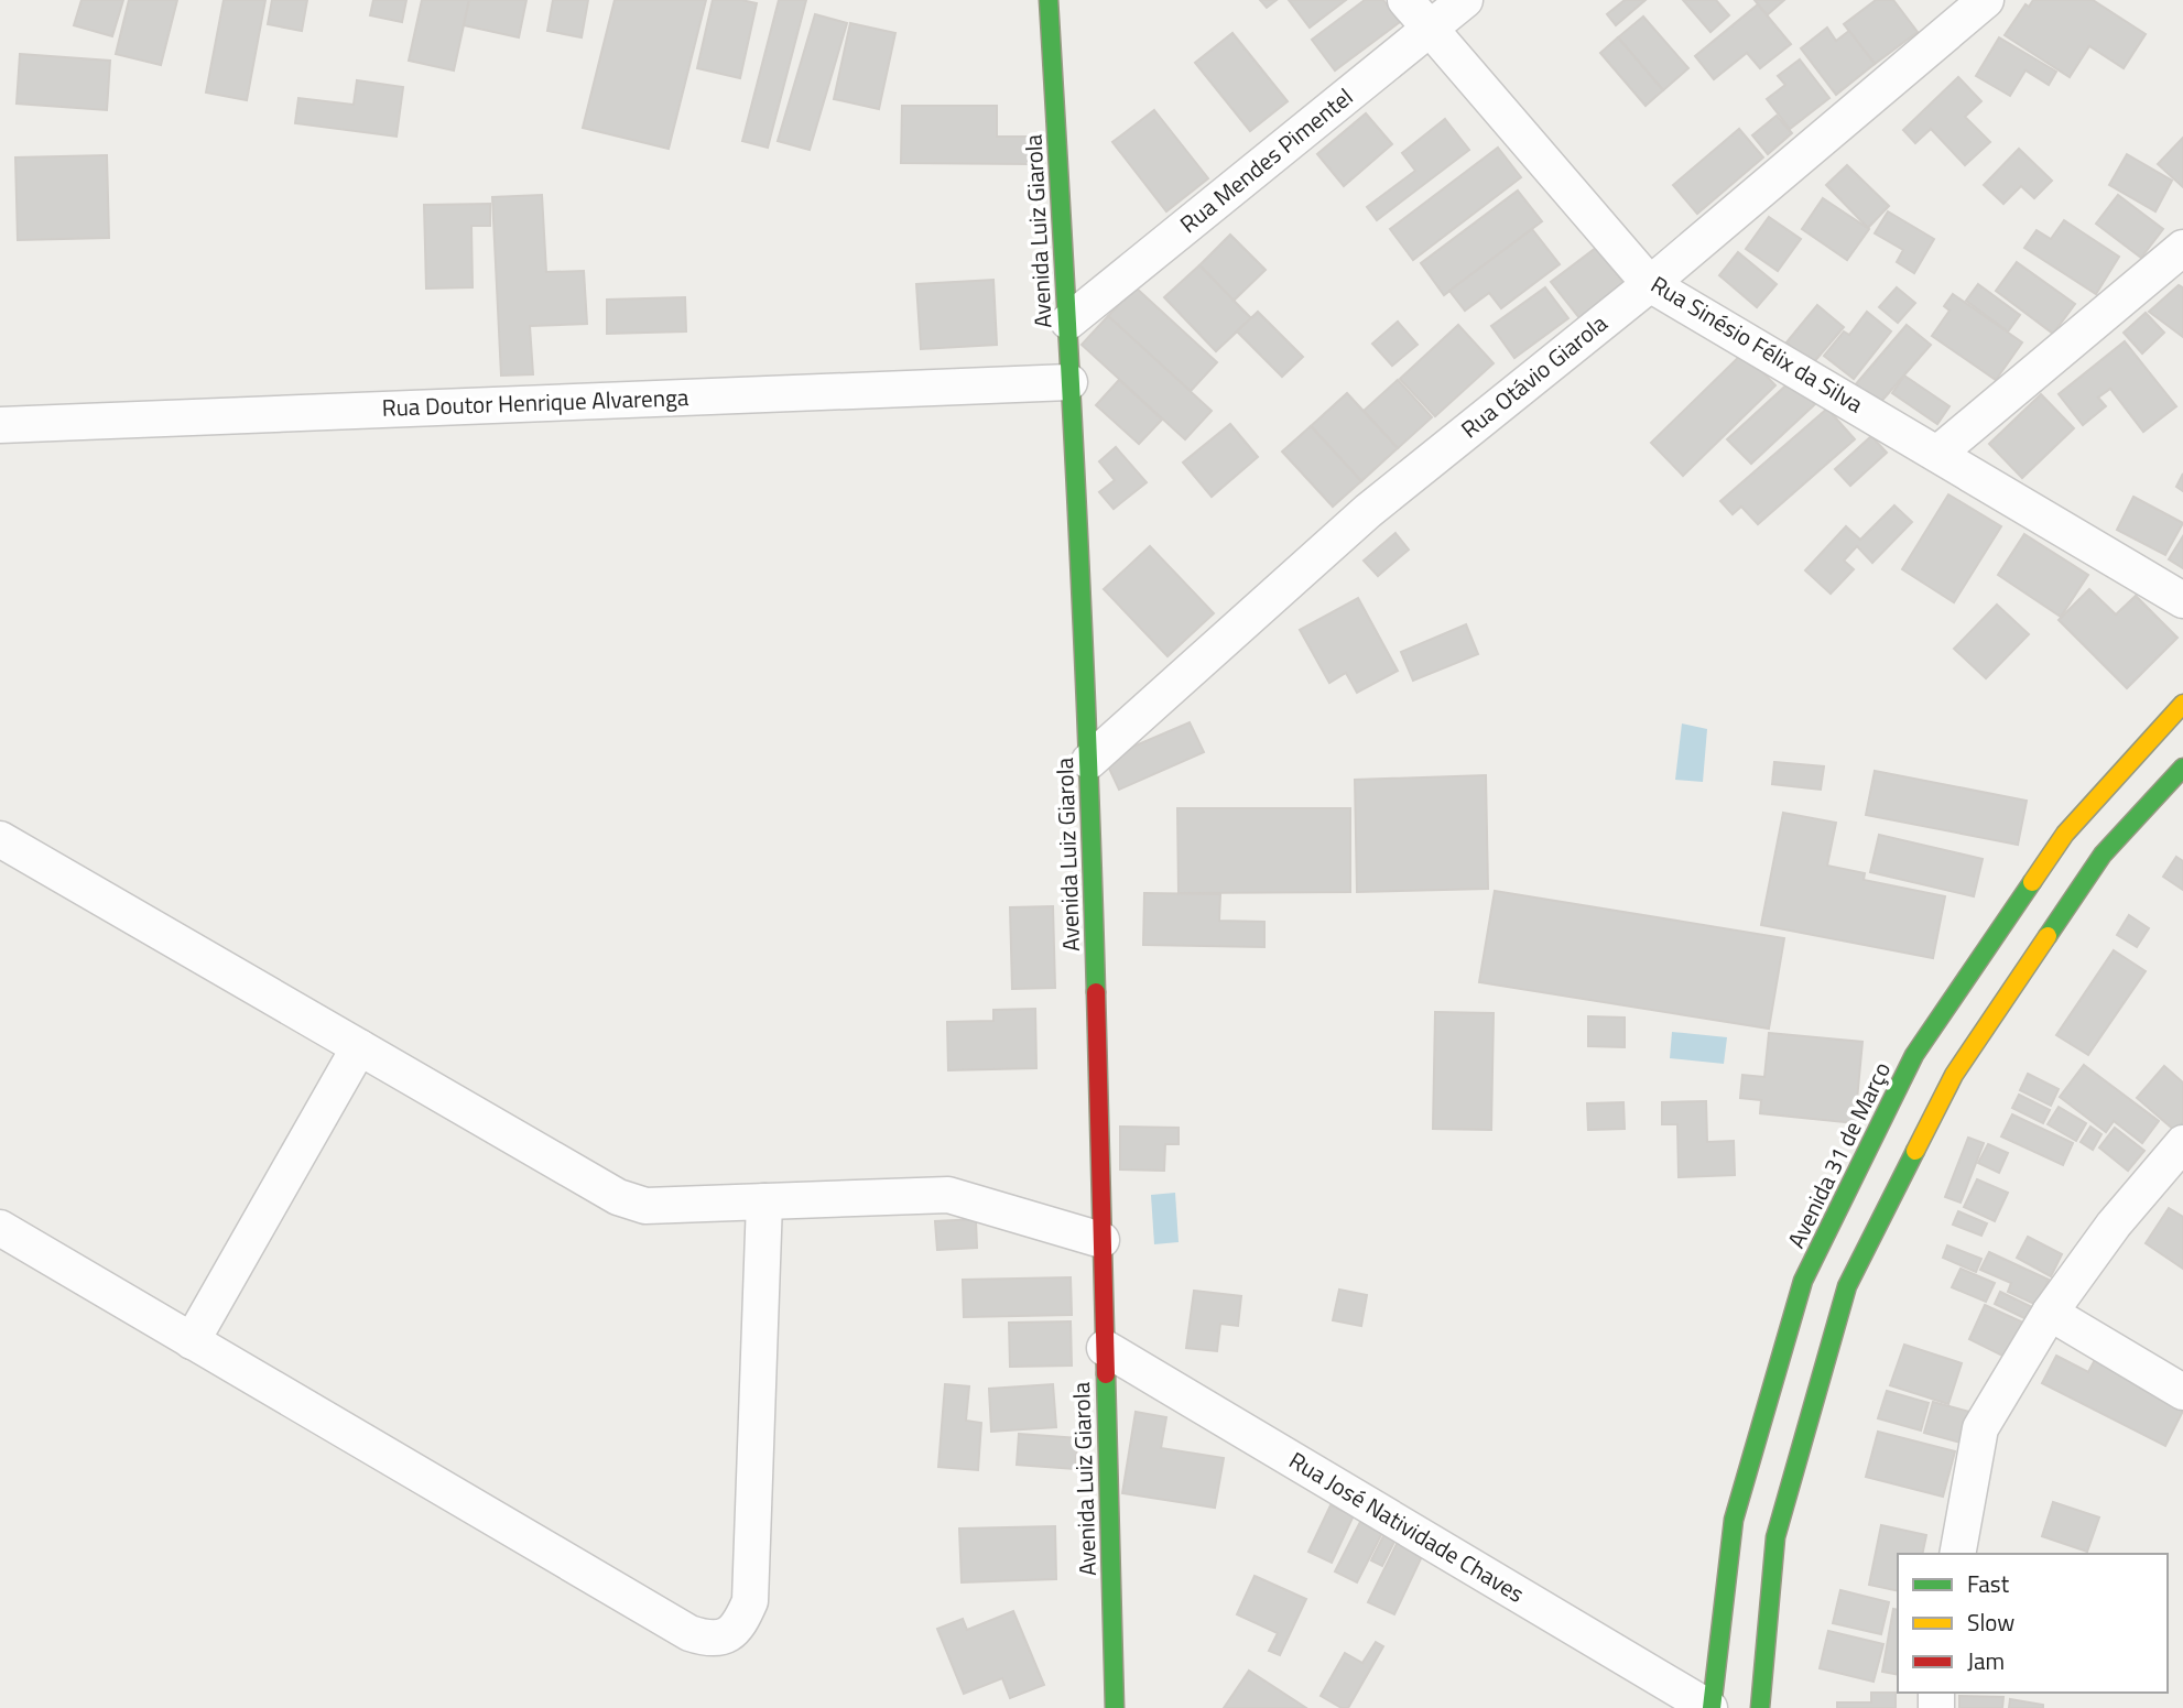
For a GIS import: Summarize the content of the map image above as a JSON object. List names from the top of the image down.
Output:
{
  "streets": {
    "main road": ["Avenida Luiz Giarola", "Avenida 31 de Março"],
    "street": [
      "Rua Mendes Pimentel",
      "Rua Sinésio Félix da Silva",
      "Rua Otávio Giarola",
      "Rua Doutor Henrique Alvarenga",
      "Rua José Natividade Chaves"
    ]
  },
  "crossings": [
    ["Rua Mendes Pimentel", "Avenida Luiz Giarola"],
    ["Rua Mendes Pimentel", "Rua Sinésio Félix da Silva"],
    ["Avenida Luiz Giarola", "Rua Otávio Giarola"],
    ["Avenida Luiz Giarola", "Rua Doutor Henrique Alvarenga"],
    ["Avenida Luiz Giarola", "Rua José Natividade Chaves"],
    ["Rua Sinésio Félix da Silva", "Rua Otávio Giarola"],
    ["Avenida 31 de Março", "Rua José Natividade Chaves"]
  ],
  "legend": ["Fast", "Slow", "Jam"]
}
